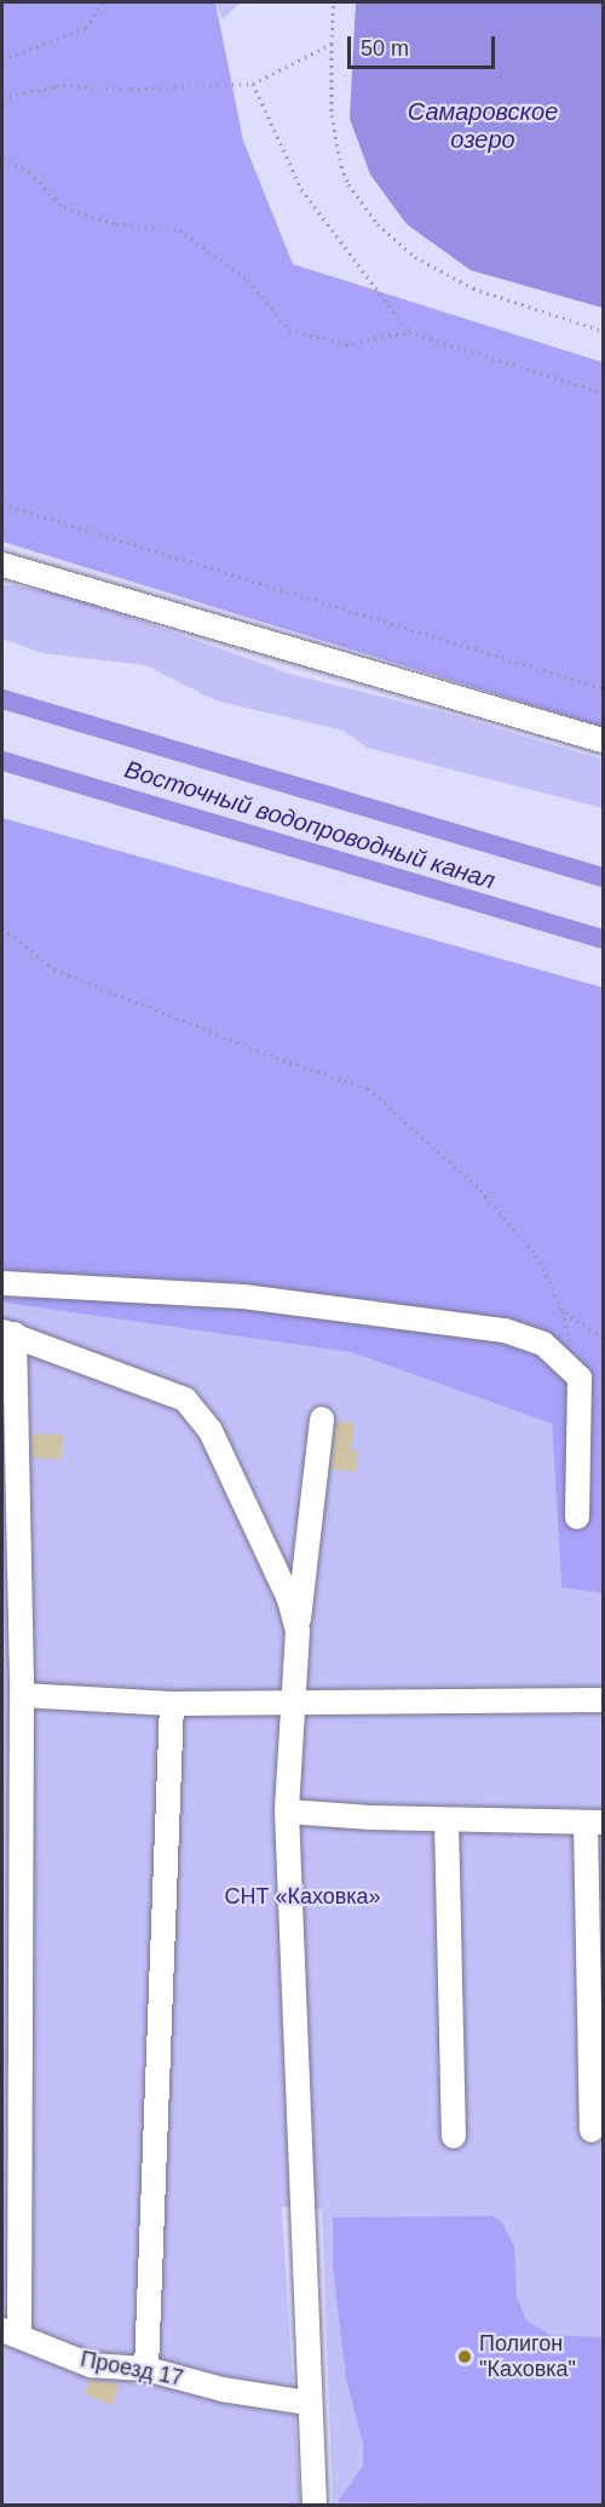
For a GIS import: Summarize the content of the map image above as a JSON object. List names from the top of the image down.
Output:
{
  "streets": {
    "street": ["Проезд 17"]
  },
  "water": ["Самаровское озеро", "Восточный водопроводный канал"],
  "parks": ["СНТ «Каховка»"],
  "places": ["Полигон \"Каховка\""],
  "scale_bar": "50 m"
}
